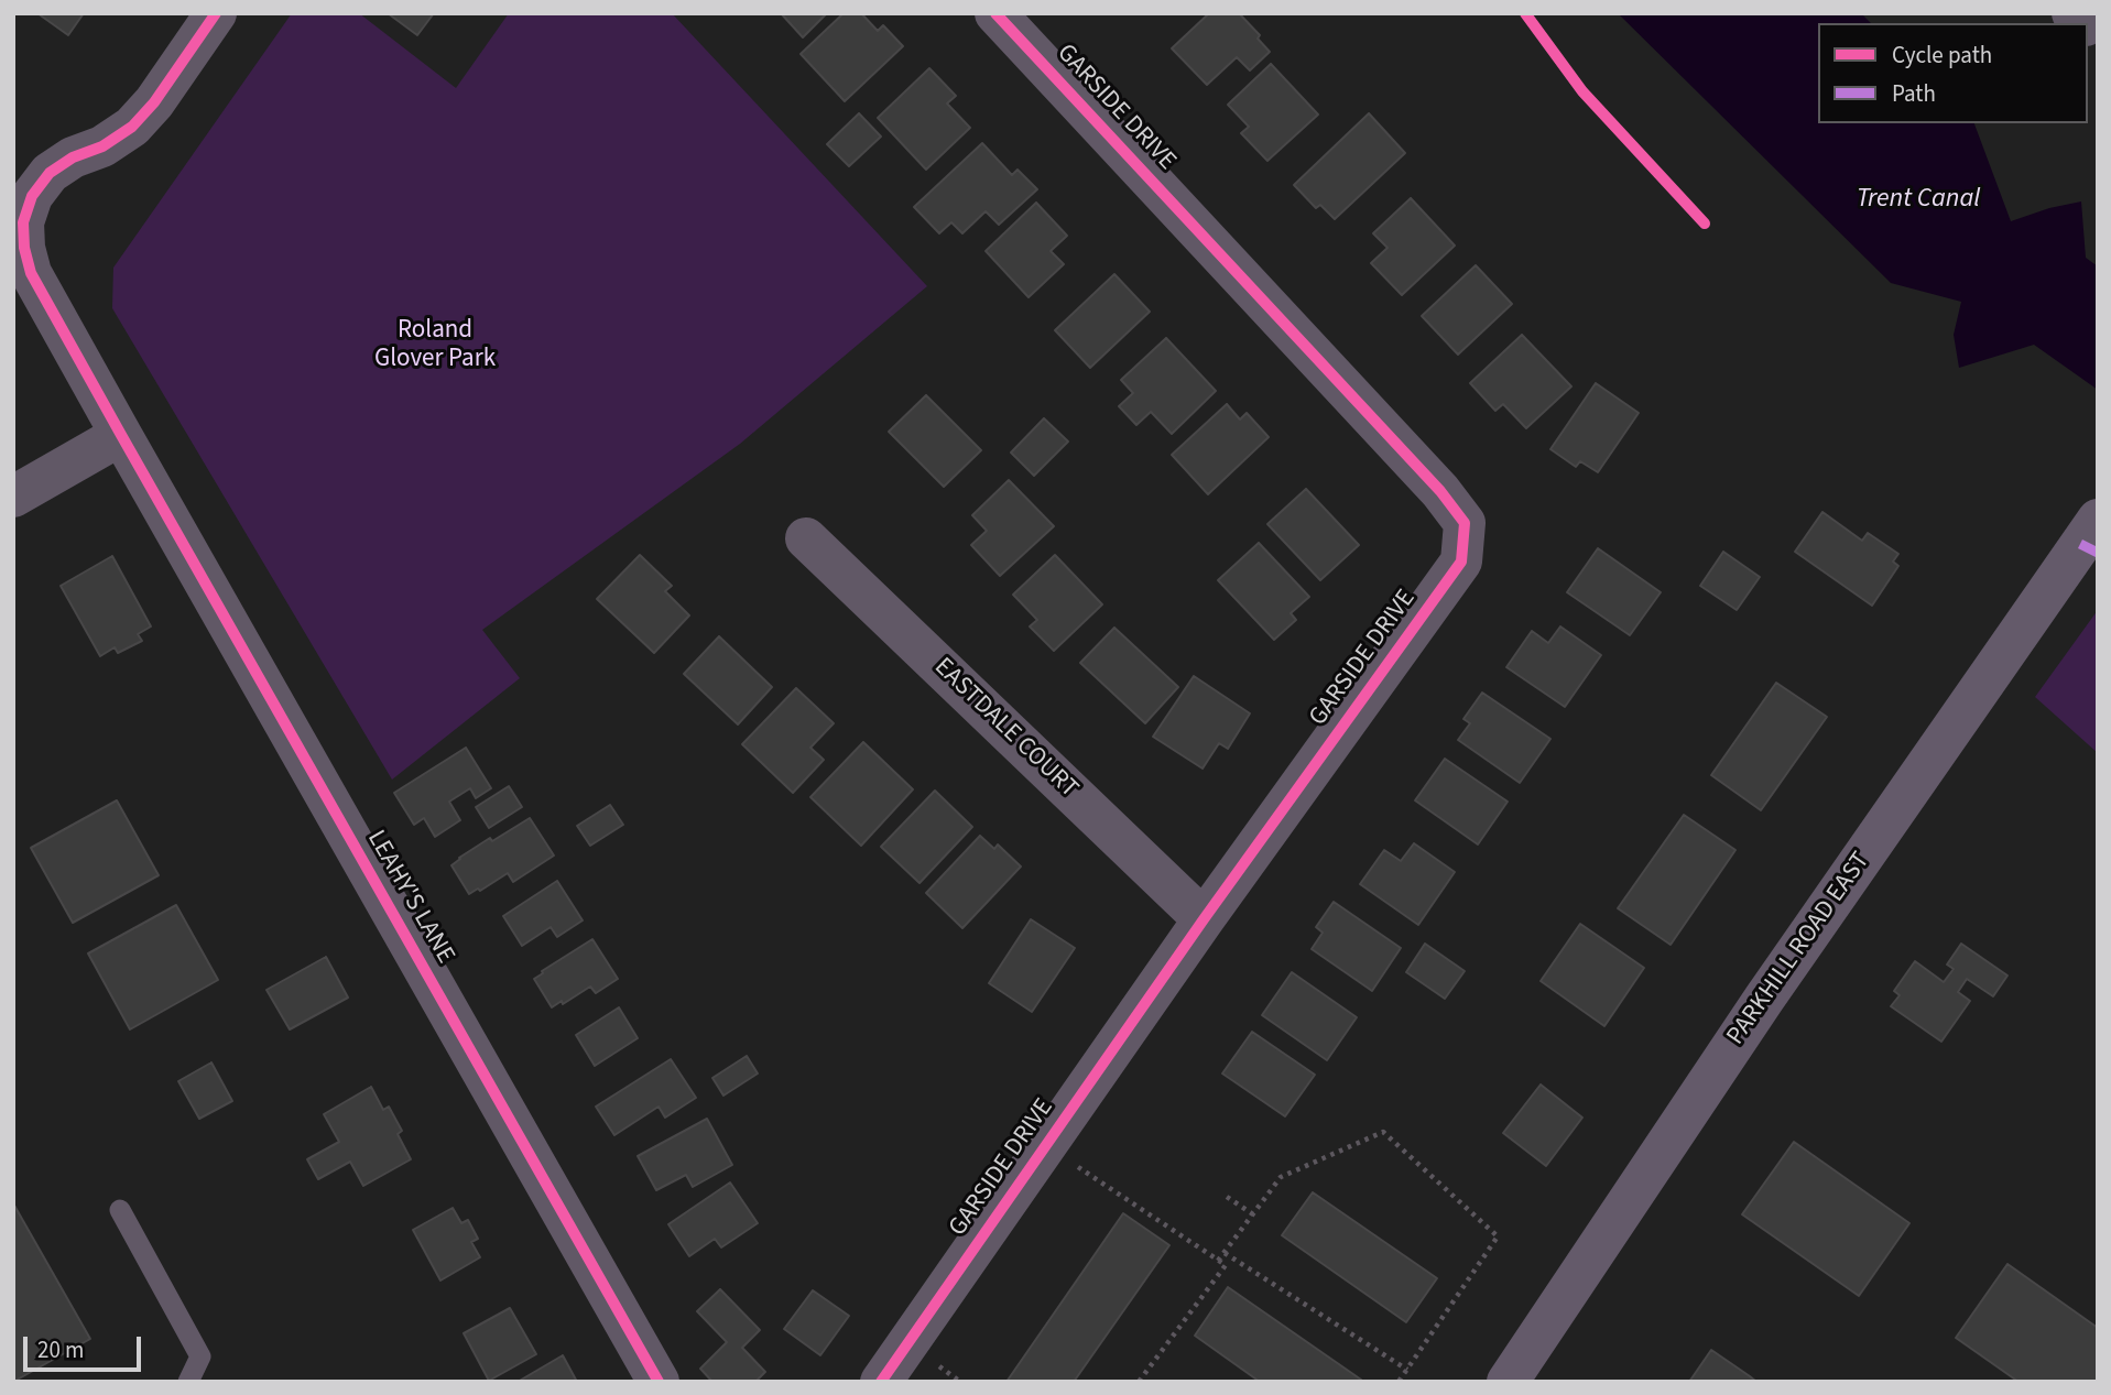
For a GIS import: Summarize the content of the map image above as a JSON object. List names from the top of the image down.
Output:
{
  "streets": {
    "main road": ["PARKHILL ROAD EAST"],
    "street": ["GARSIDE DRIVE", "EASTDALE COURT", "LEAHY'S LANE"]
  },
  "crossings": [
    ["GARSIDE DRIVE", "EASTDALE COURT"]
  ],
  "water": ["Trent Canal"],
  "parks": ["Roland Glover Park"],
  "legend": ["Cycle path", "Path"],
  "scale_bar": "20 m"
}
